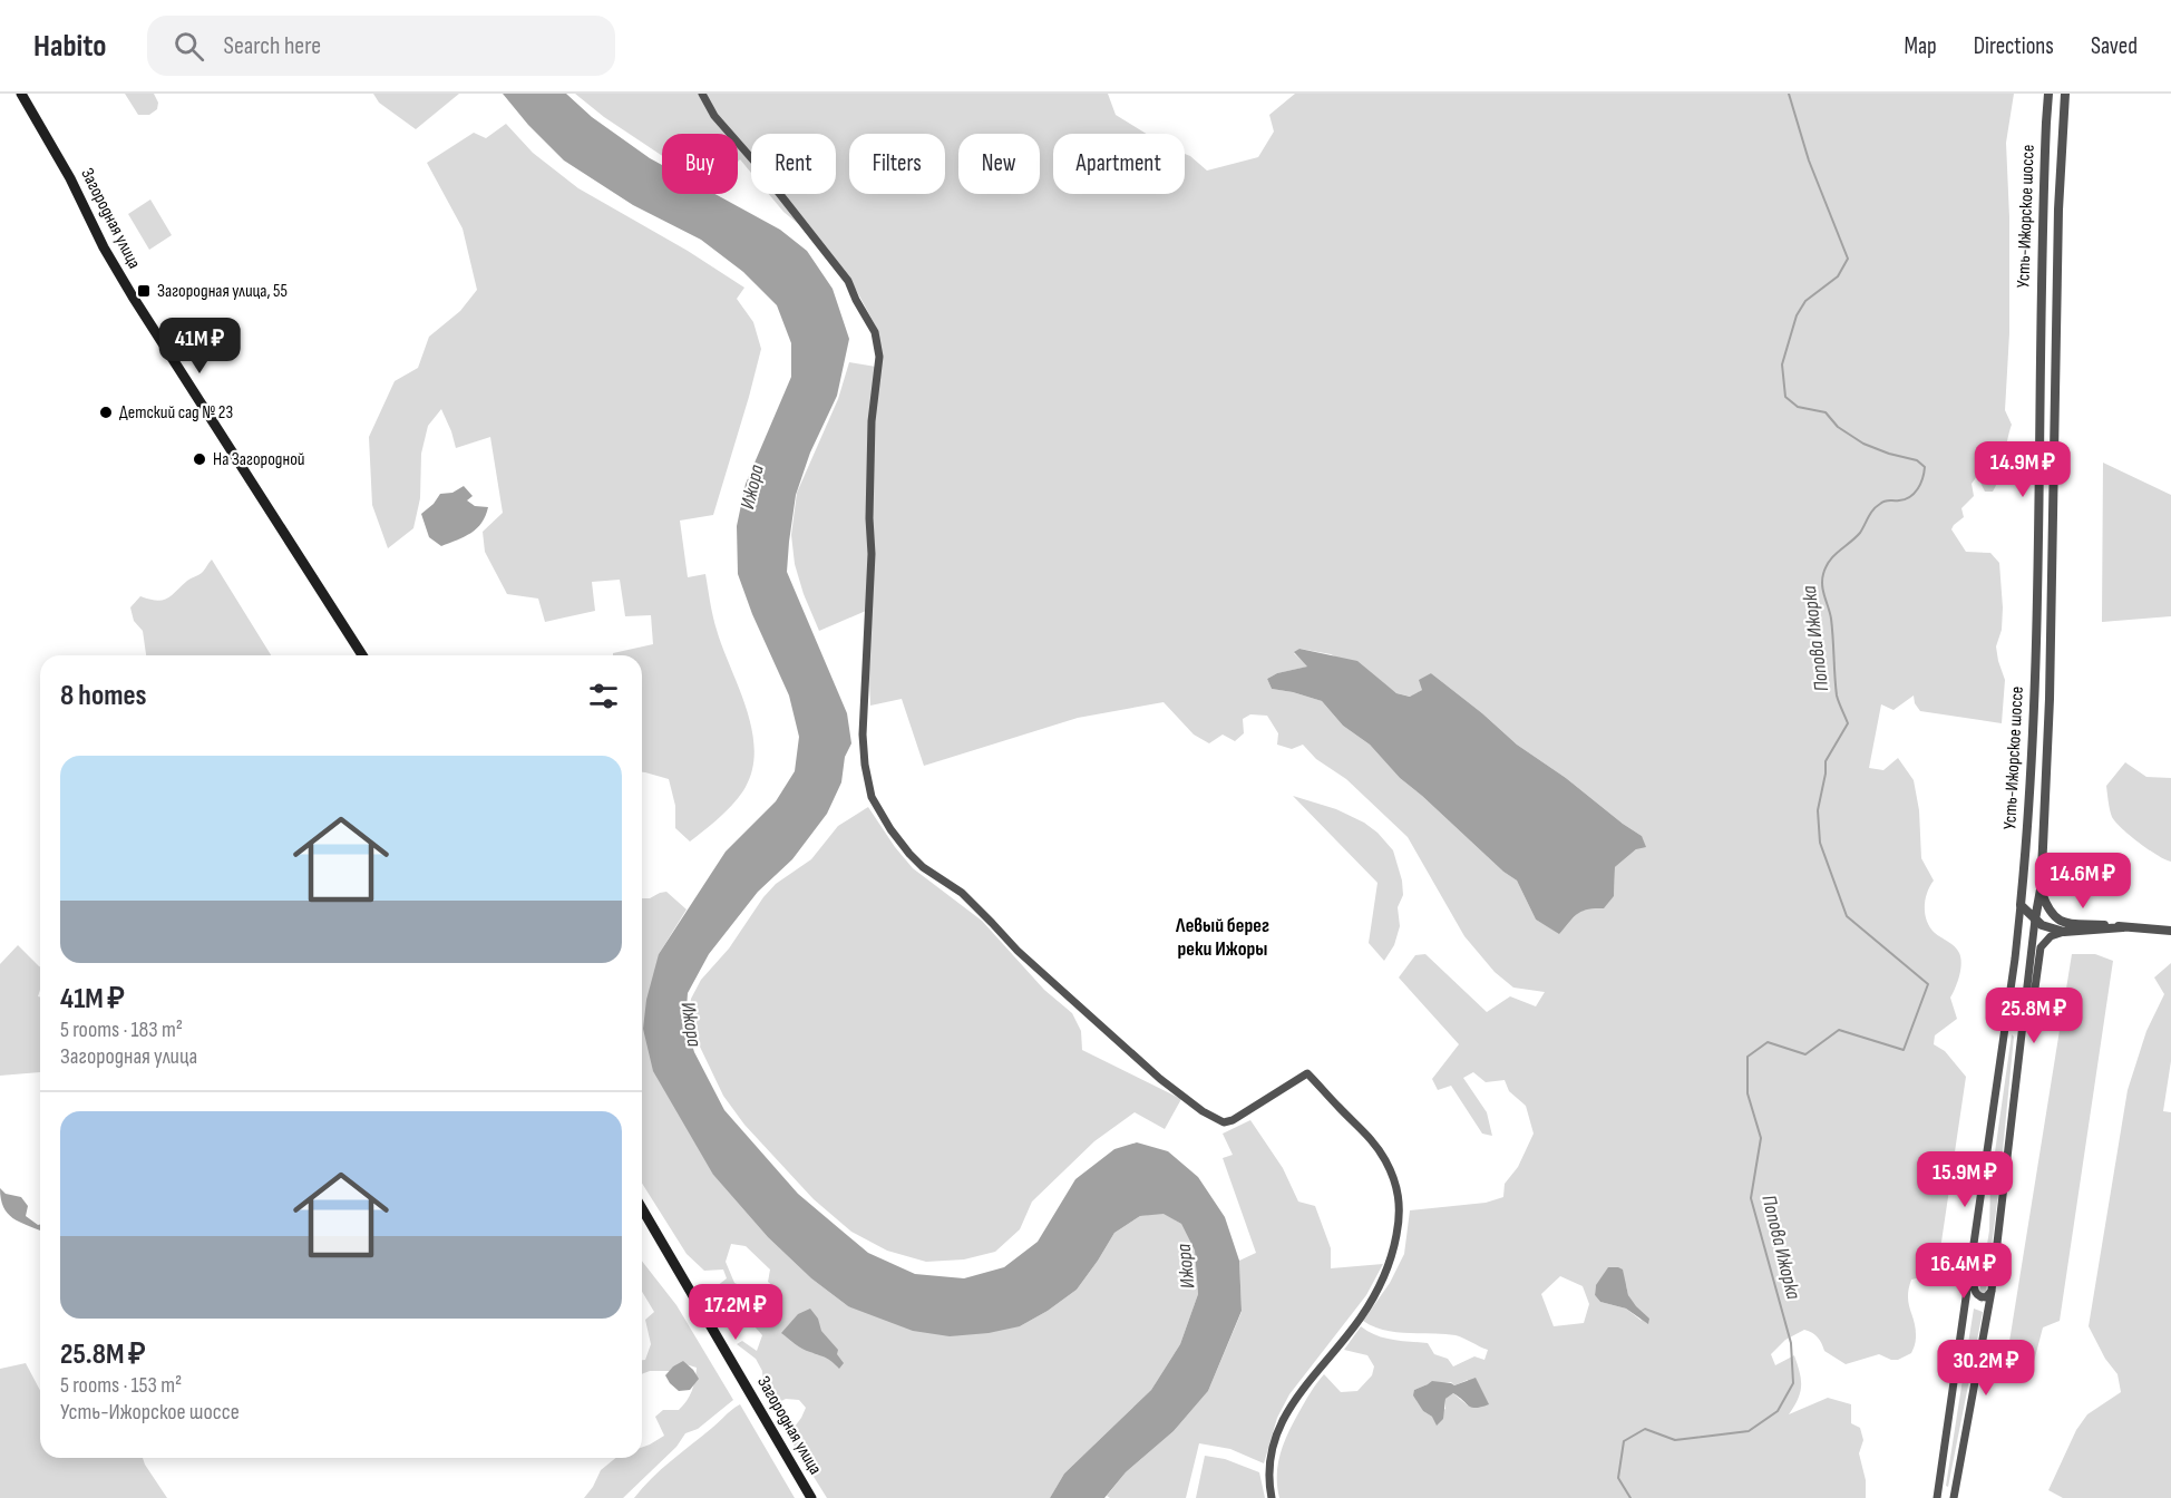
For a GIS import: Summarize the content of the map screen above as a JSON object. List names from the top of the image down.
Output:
{
  "streets": {
    "main road": ["Загородная улица"],
    "street": ["Усть-Ижорское шоссе"]
  },
  "districts": ["Левый берег реки Ижоры"],
  "water": ["Ижора", "Попова Ижорка"],
  "places": {
    "transit": ["Загородная улица, 55"],
    "other": ["Детский сад № 23", "На Загородной"]
  },
  "page": {
    "header": "Habito",
    "search": "Search here",
    "nav": ["Map", "Directions", "Saved"],
    "chip": [
      "Buy",
      "Rent",
      "Filters",
      "New",
      "Apartment"
    ],
    "price": [
      "41M ₽",
      "14.9M ₽",
      "14.6M ₽",
      "25.8M ₽",
      "15.9M ₽",
      "16.4M ₽",
      "17.2M ₽",
      "30.2M ₽"
    ],
    "heading": "8 homes",
    "list": [
      {
        "name": "41M ₽",
        "note": "5 rooms · 183 m² · Загородная улица"
      },
      {
        "name": "25.8M ₽",
        "note": "5 rooms · 153 m² · Усть-Ижорское шоссе"
      }
    ]
  }
}
